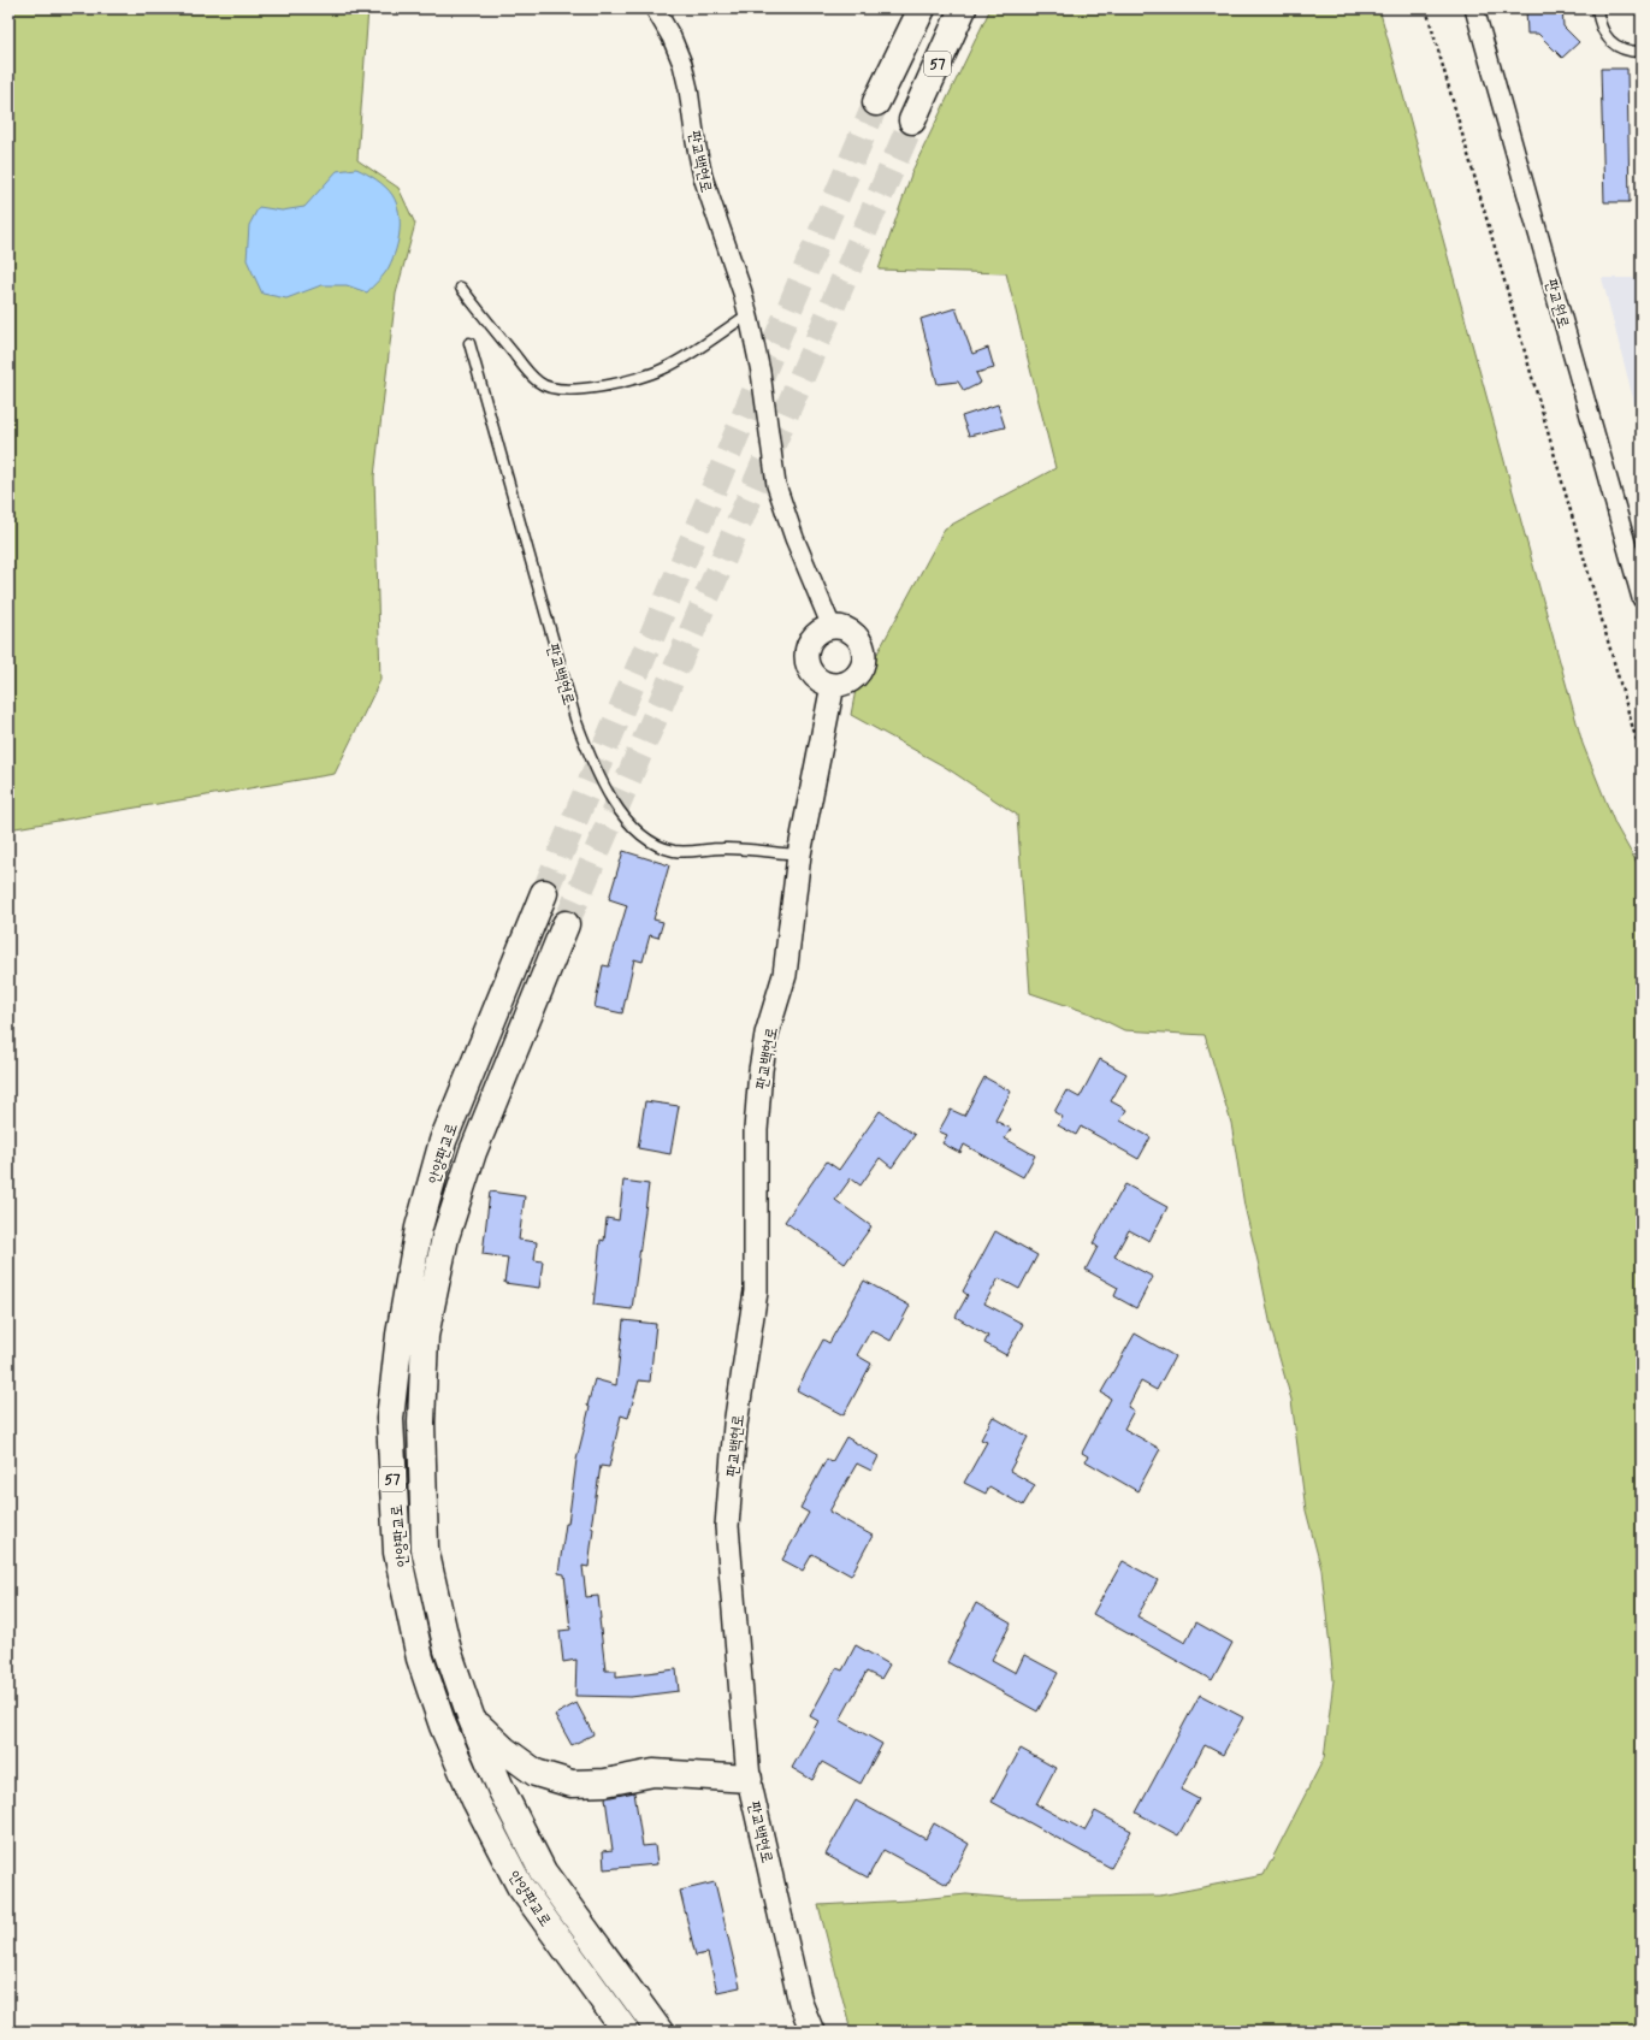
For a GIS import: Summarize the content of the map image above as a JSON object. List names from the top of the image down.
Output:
{
  "streets": {
    "main road": ["57", "안양판교로"],
    "street": ["판교백현로", "판교원로"]
  }
}
